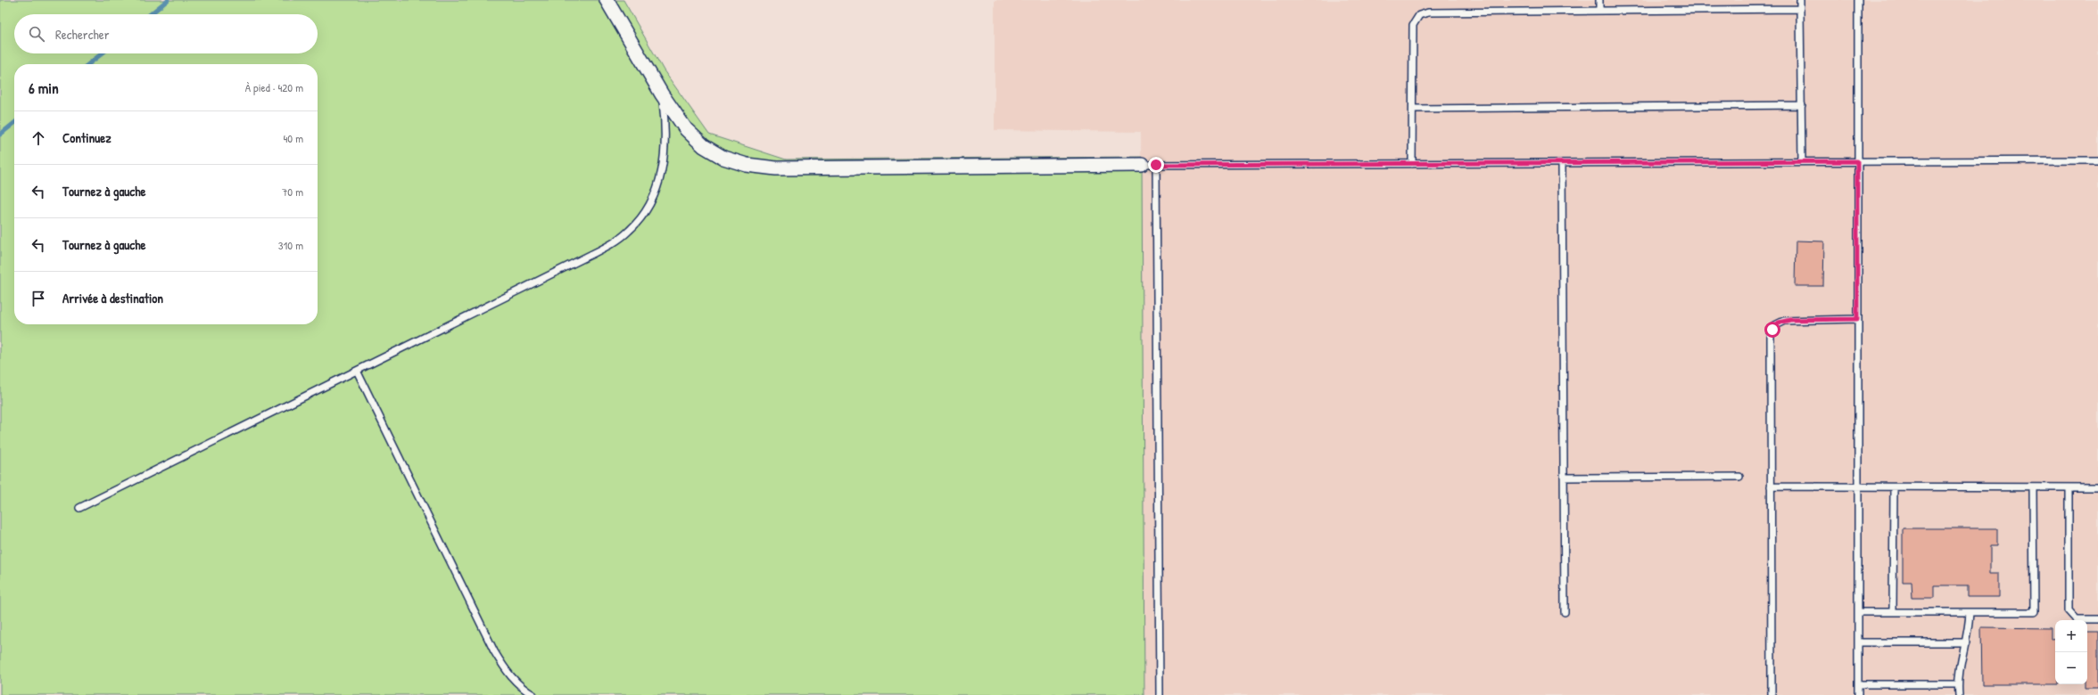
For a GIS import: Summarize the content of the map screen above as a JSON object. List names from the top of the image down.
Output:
{
  "page": {
    "search": "Rechercher",
    "heading": ["6 min", "À pied · 420 m"],
    "list": [
      ["Continuez", "40 m"],
      ["Tournez à gauche", "70 m"],
      ["Tournez à gauche", "310 m"],
      "Arrivée à destination"
    ],
    "map_buttons": ["+", "−"]
  }
}
